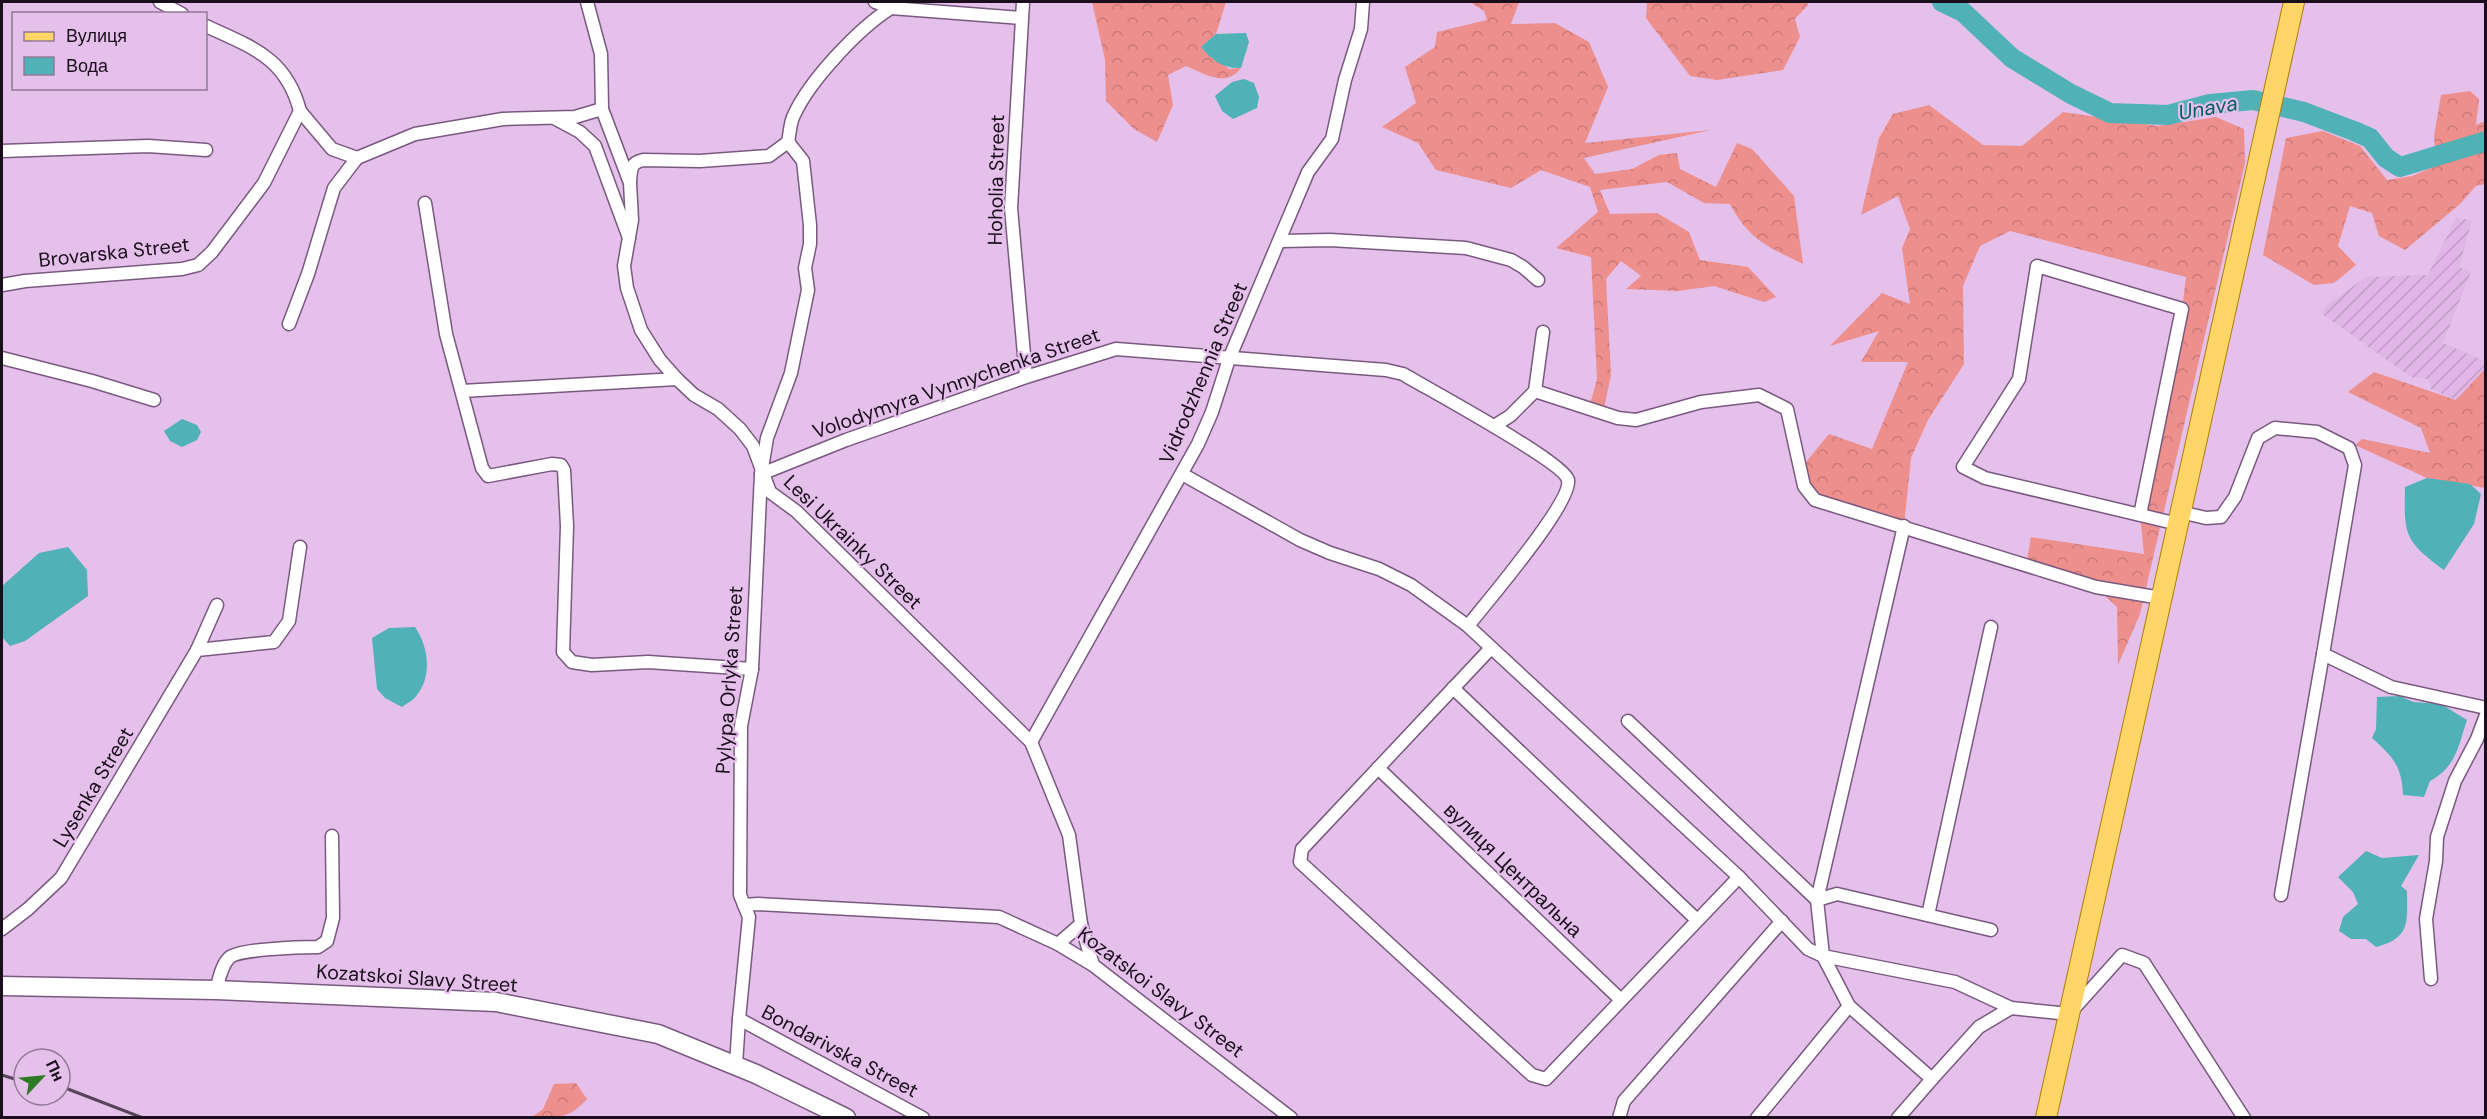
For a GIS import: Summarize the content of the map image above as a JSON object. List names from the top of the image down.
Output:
{
  "streets": {
    "main road": ["Kozatskoi Slavy Street"],
    "street": [
      "Hoholia Street",
      "Brovarska Street",
      "Vidrodzhennia Street",
      "Volodymyra Vynnychenka Street",
      "Lesi Ukrainky Street",
      "Pylypa Orlyka Street",
      "Lysenka Street",
      "вулиця Центральна",
      "Bondarivska Street"
    ]
  },
  "crossings": [
    ["Hoholia Street", "Volodymyra Vynnychenka Street"],
    ["Vidrodzhennia Street", "Volodymyra Vynnychenka Street"],
    ["Vidrodzhennia Street", "Lesi Ukrainky Street"],
    ["Volodymyra Vynnychenka Street", "Lesi Ukrainky Street"],
    ["Volodymyra Vynnychenka Street", "Pylypa Orlyka Street"],
    ["Lesi Ukrainky Street", "Pylypa Orlyka Street"],
    ["Lesi Ukrainky Street", "Kozatskoi Slavy Street"],
    ["Pylypa Orlyka Street", "Kozatskoi Slavy Street"],
    ["Pylypa Orlyka Street", "Bondarivska Street"]
  ],
  "water": ["Unava"],
  "legend": ["Вулиця", "Вода"],
  "north": "top right"
}
